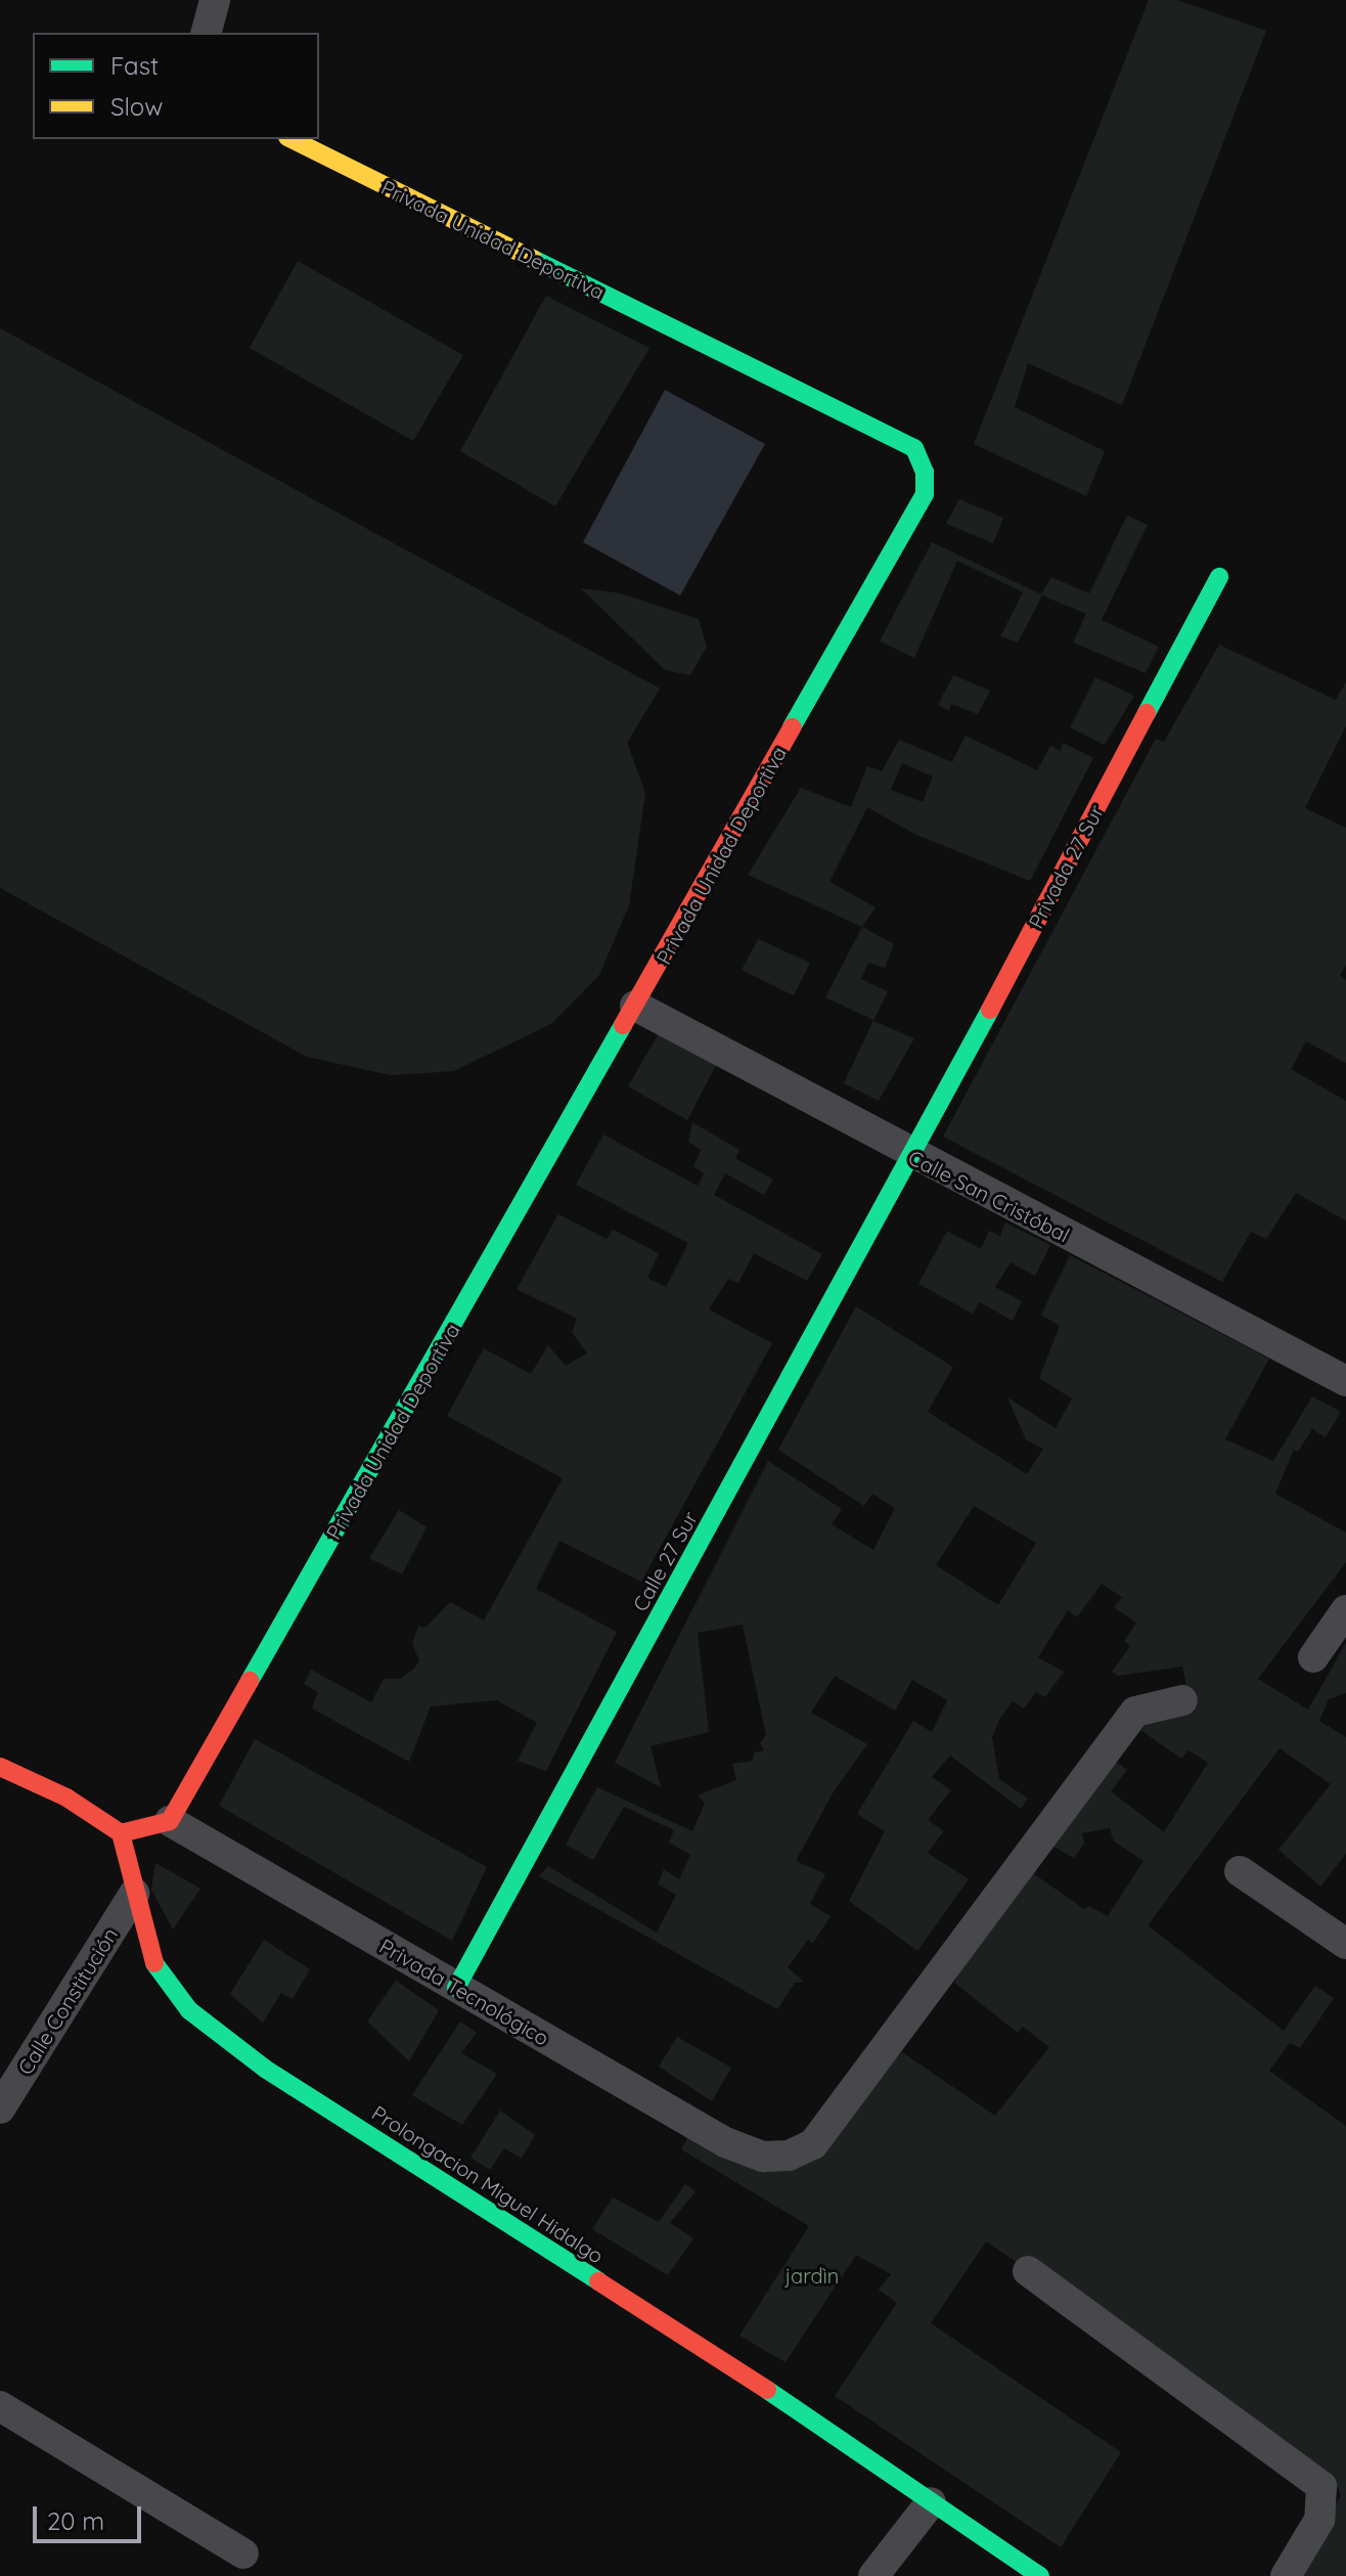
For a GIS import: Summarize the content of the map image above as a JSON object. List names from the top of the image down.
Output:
{
  "streets": {
    "street": [
      "Privada Unidad Deportiva",
      "Privada 27 Sur",
      "Calle San Cristóbal",
      "Calle 27 Sur",
      "Privada Tecnológico",
      "Calle Constitución",
      "Prolongacion Miguel Hidalgo"
    ]
  },
  "crossings": [
    ["Privada Unidad Deportiva", "Calle San Cristóbal"],
    ["Privada Unidad Deportiva", "Privada Tecnológico"],
    ["Privada 27 Sur", "Calle San Cristóbal"],
    ["Privada 27 Sur", "Calle 27 Sur"],
    ["Calle San Cristóbal", "Calle 27 Sur"],
    ["Calle 27 Sur", "Privada Tecnológico"],
    ["Calle Constitución", "Prolongacion Miguel Hidalgo"]
  ],
  "parks": ["jardìn"],
  "legend": ["Fast", "Slow"],
  "scale_bar": "20 m"
}
